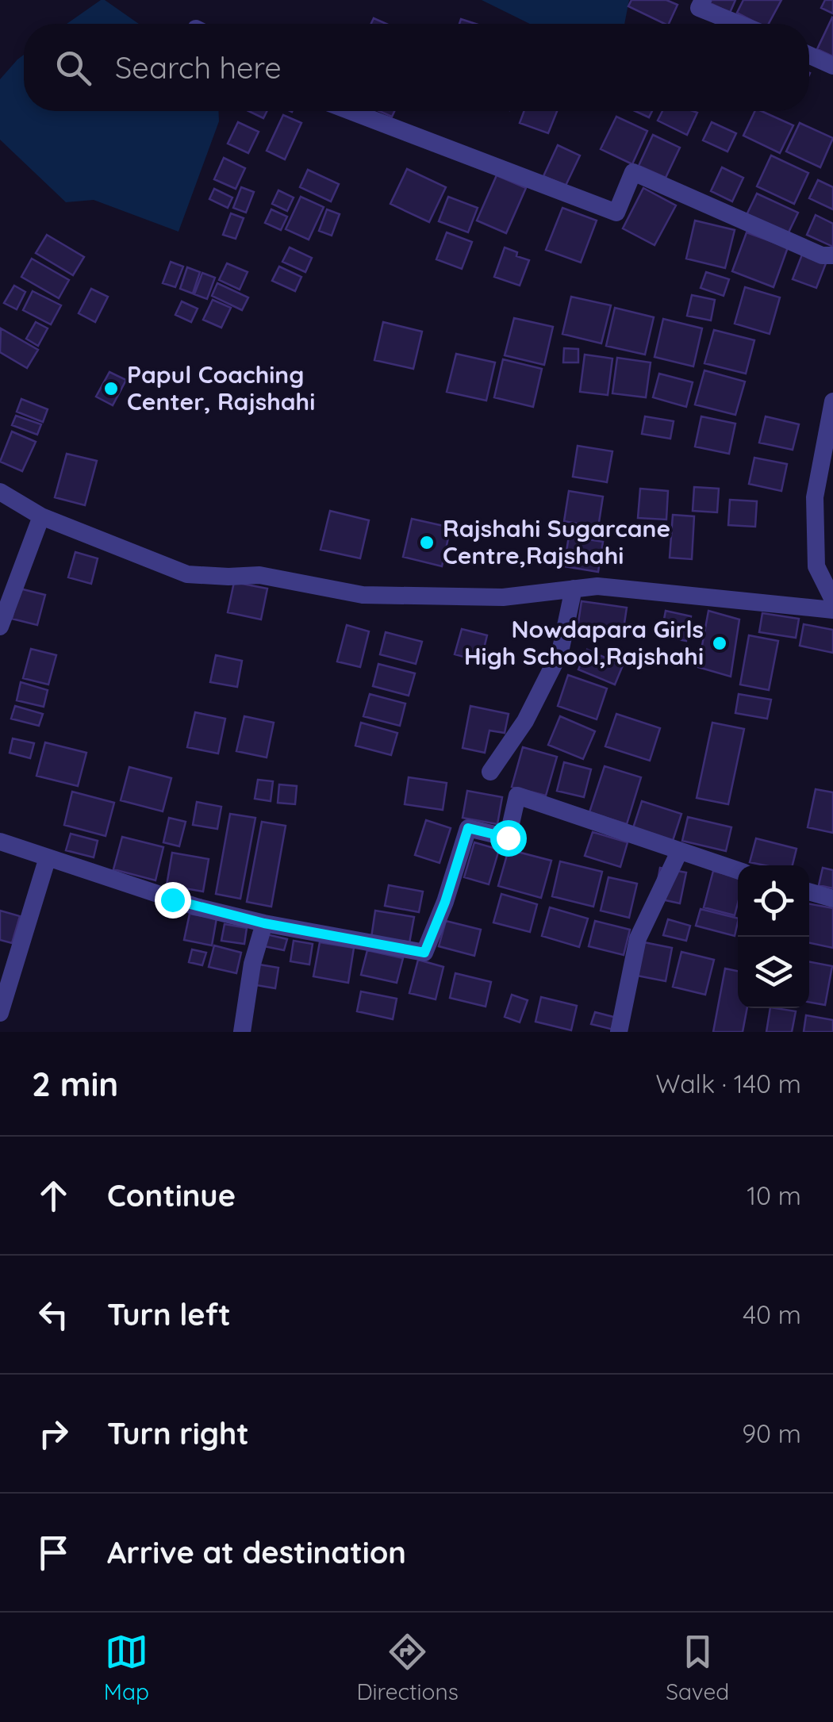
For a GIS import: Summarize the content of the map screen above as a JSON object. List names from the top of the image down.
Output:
{
  "places": ["Papul Coaching Center, Rajshahi", "Rajshahi Sugarcane Centre,Rajshahi", "Nowdapara Girls High School,Rajshahi"],
  "page": {
    "search": "Search here",
    "heading": ["2 min", "Walk · 140 m"],
    "list": [
      ["Continue", "10 m"],
      ["Turn left", "40 m"],
      ["Turn right", "90 m"],
      "Arrive at destination"
    ],
    "nav": ["Map", "Directions", "Saved"]
  }
}
